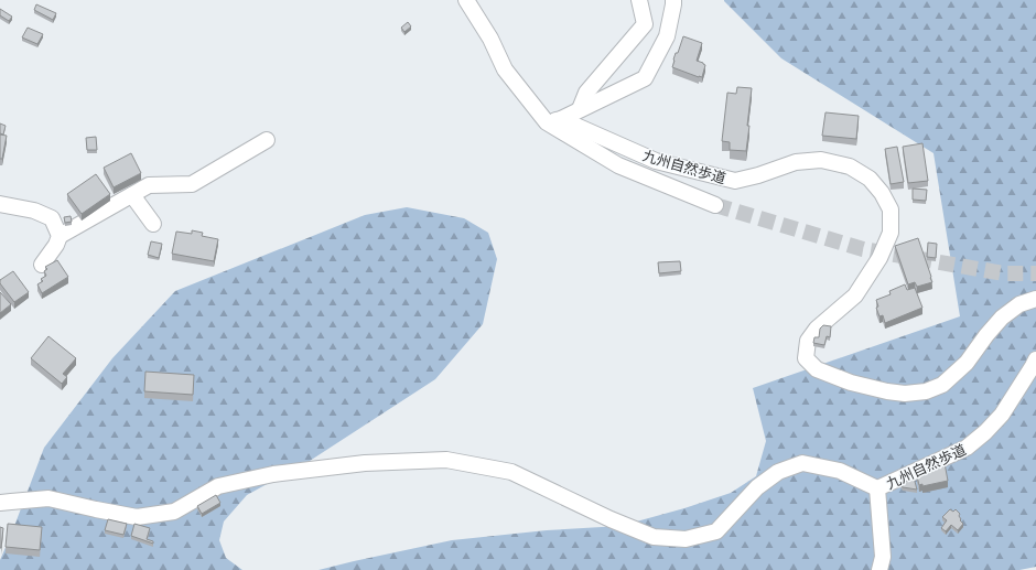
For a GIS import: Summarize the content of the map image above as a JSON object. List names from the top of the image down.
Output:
{
  "streets": {
    "street": ["九州自然歩道"]
  }
}
